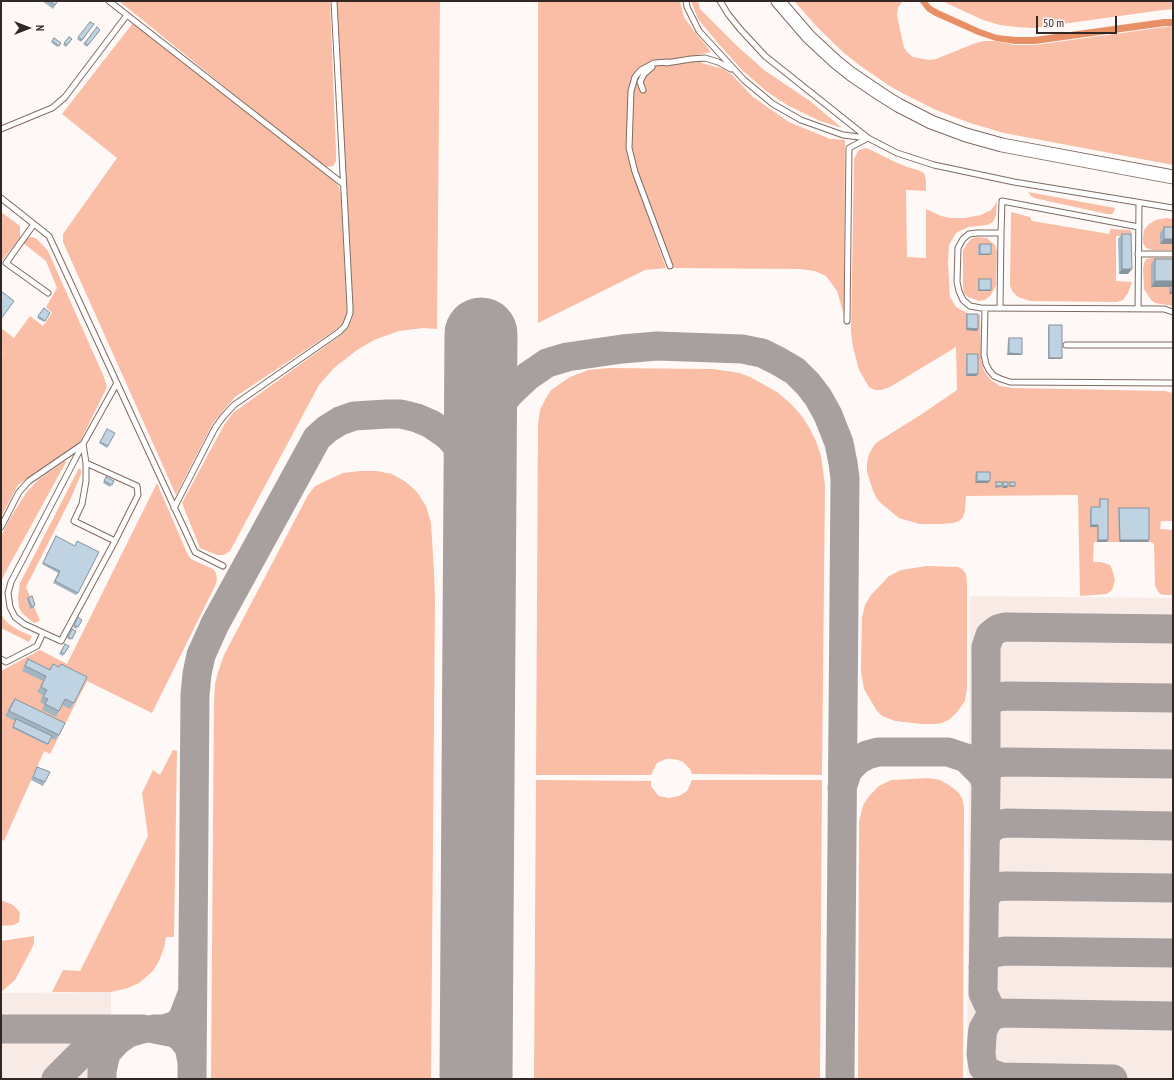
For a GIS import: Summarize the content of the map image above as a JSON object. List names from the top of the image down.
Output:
{
  "scale_bar": "50 m",
  "north": "right"
}
